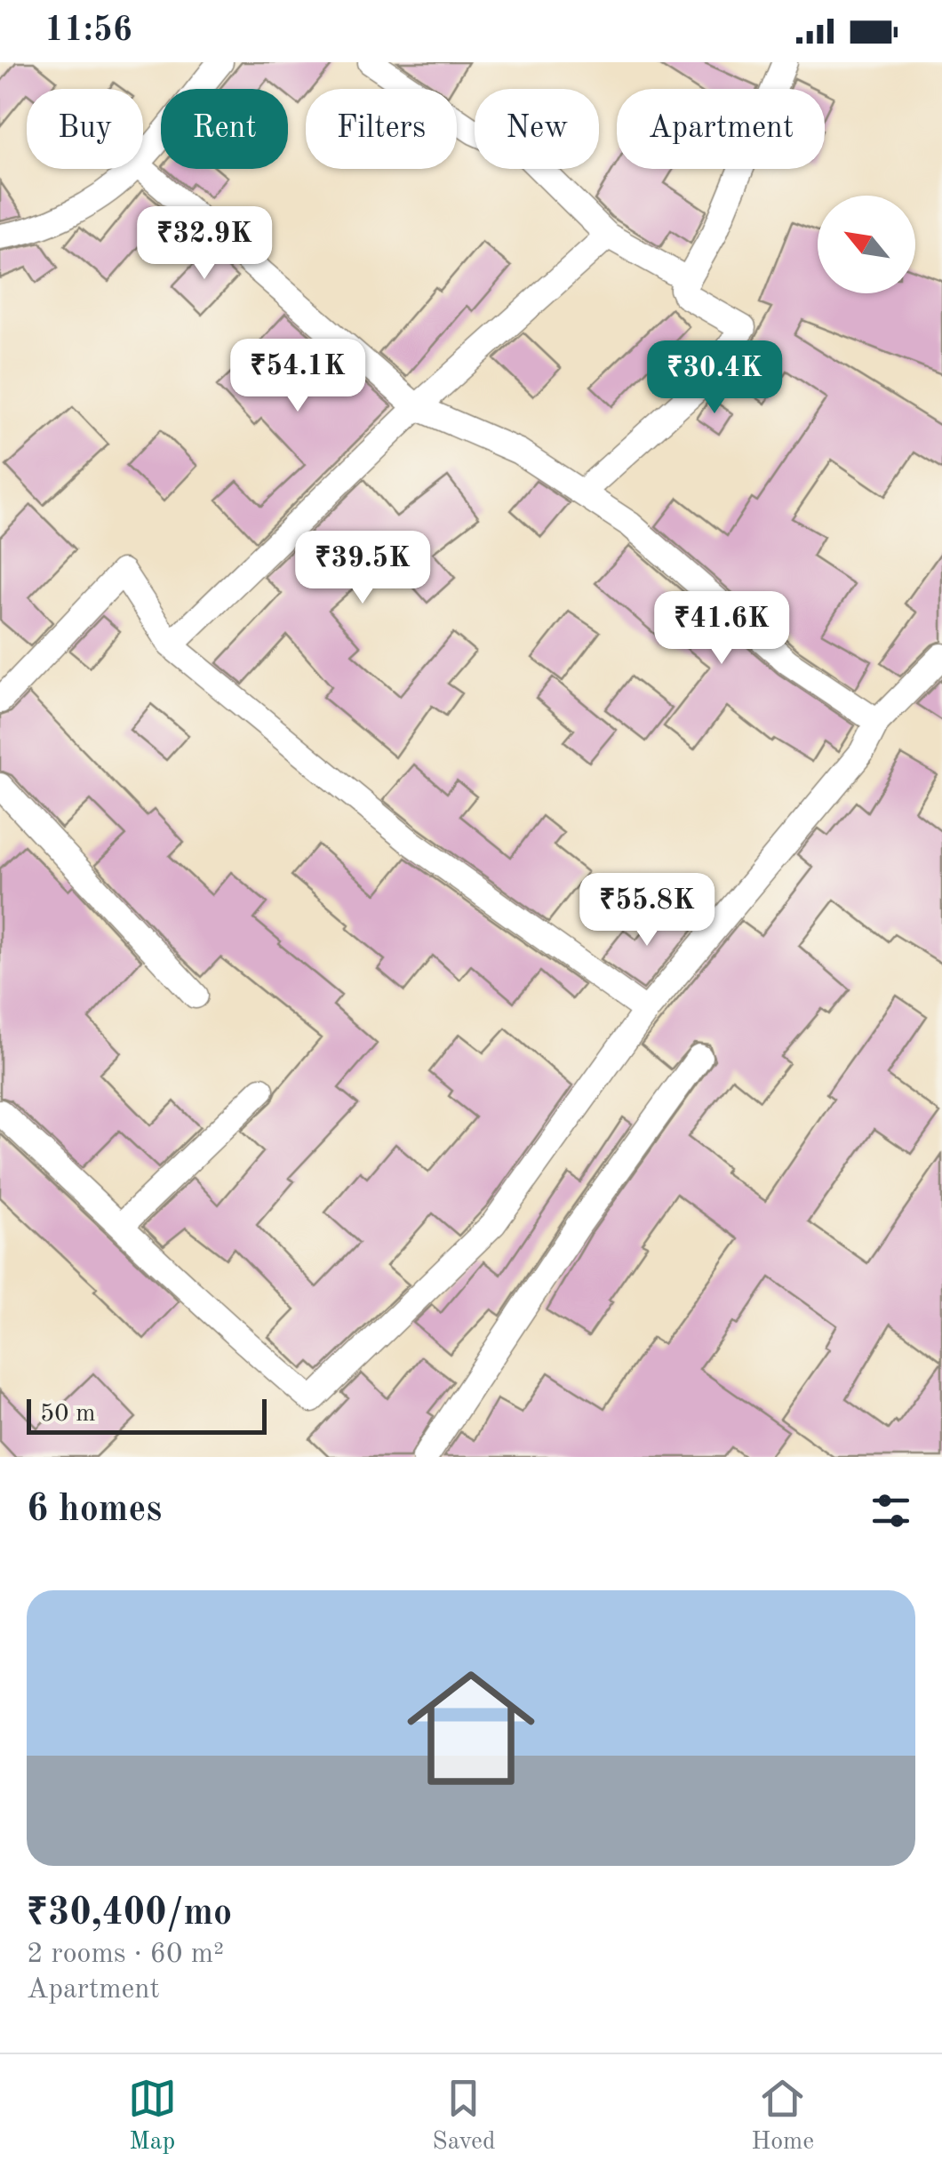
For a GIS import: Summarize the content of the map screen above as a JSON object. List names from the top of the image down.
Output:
{
  "scale_bar": "50 m",
  "north": "top left",
  "page": {
    "status": "11:56",
    "chip": [
      "Buy",
      "Rent",
      "Filters",
      "New",
      "Apartment"
    ],
    "price": [
      "₹32.9K",
      "₹54.1K",
      "₹30.4K",
      "₹39.5K",
      "₹41.6K",
      "₹55.8K"
    ],
    "scale": "50 m",
    "heading": "6 homes",
    "list": [
      {
        "name": "₹30,400/mo",
        "note": "2 rooms · 60 m² · Apartment"
      }
    ],
    "tabs": ["Map", "Saved", "Home"]
  }
}
